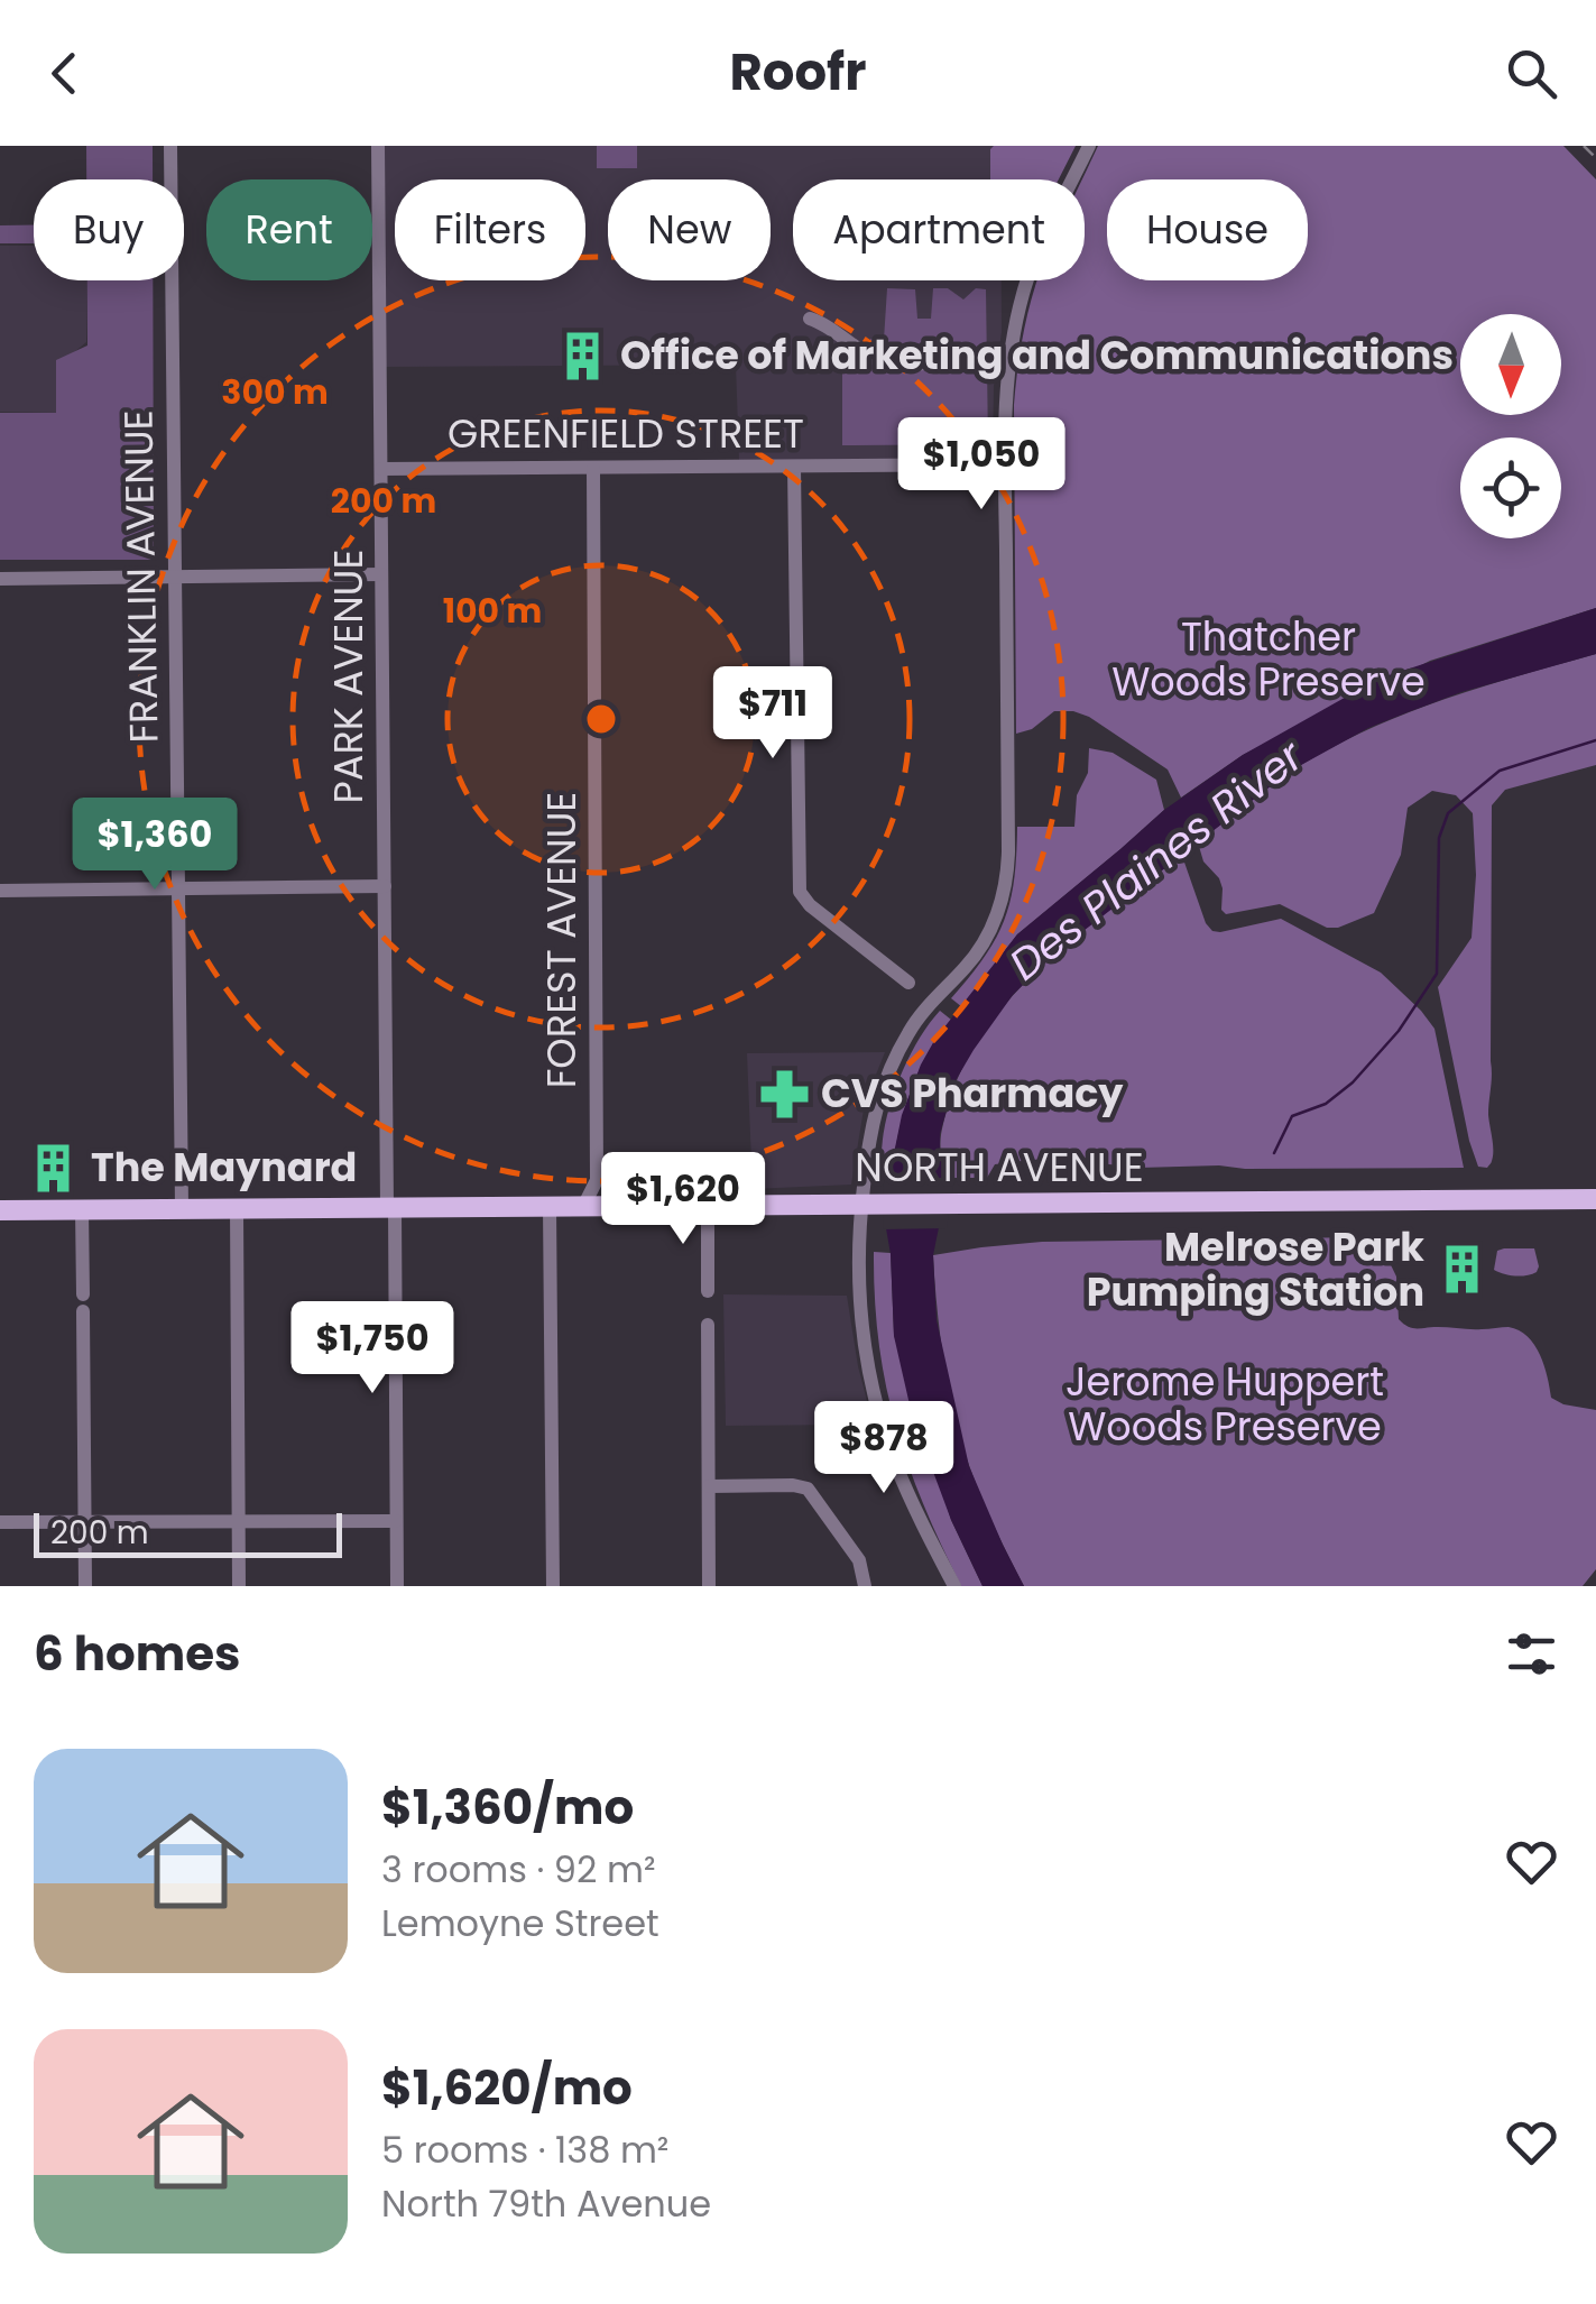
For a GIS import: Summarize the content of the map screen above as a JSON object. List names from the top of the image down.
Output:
{
  "streets": {
    "main road": ["NORTH AVENUE"],
    "street": [
      "GREENFIELD STREET",
      "FRANKLIN AVENUE",
      "PARK AVENUE",
      "FOREST AVENUE"
    ]
  },
  "crossings": [
    ["GREENFIELD STREET", "PARK AVENUE"],
    ["GREENFIELD STREET", "FOREST AVENUE"],
    ["FRANKLIN AVENUE", "NORTH AVENUE"],
    ["PARK AVENUE", "NORTH AVENUE"],
    ["FOREST AVENUE", "NORTH AVENUE"]
  ],
  "water": ["Des Plaines River"],
  "parks": ["Thatcher Woods Preserve", "Jerome Huppert Woods Preserve"],
  "places": {
    "building": ["Office of Marketing and Communications", "The Maynard", "Melrose Park Pumping Station"],
    "pharmacy": ["CVS Pharmacy"]
  },
  "scale_bar": "200 m",
  "north": "bottom",
  "page": {
    "header": "Roofr",
    "chip": [
      "Buy",
      "Rent",
      "Filters",
      "New",
      "Apartment",
      "House"
    ],
    "price": [
      "$1,050",
      "$711",
      "$1,360",
      "$1,620",
      "$1,750",
      "$878"
    ],
    "scale": "200 m",
    "heading": "6 homes",
    "list": [
      {
        "name": "$1,360/mo",
        "note": "3 rooms · 92 m² · Lemoyne Street"
      },
      {
        "name": "$1,620/mo",
        "note": "5 rooms · 138 m² · North 79th Avenue"
      }
    ]
  },
  "rings": ["300 m", "200 m", "100 m"]
}
